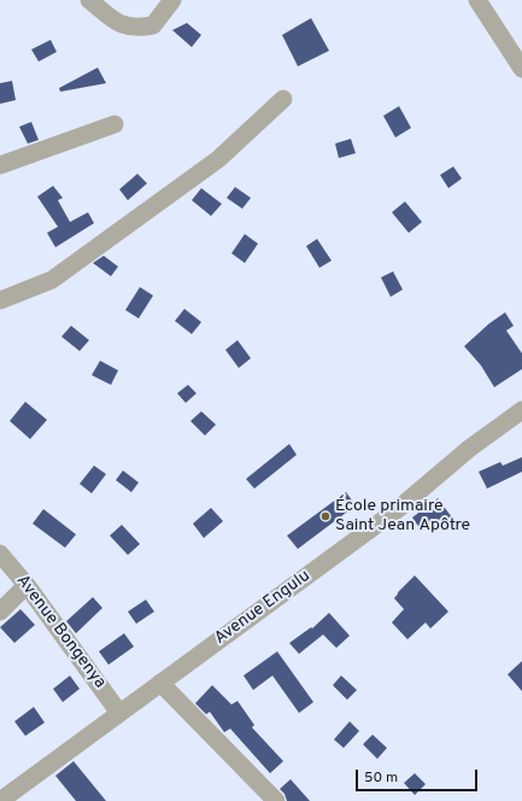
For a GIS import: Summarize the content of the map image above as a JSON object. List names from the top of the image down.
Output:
{
  "streets": {
    "street": ["Avenue Engulu", "Avenue Bongenya"]
  },
  "crossings": [
    ["Avenue Engulu", "Avenue Bongenya"]
  ],
  "places": ["École primaire Saint Jean Apôtre"],
  "scale_bar": "50 m"
}
